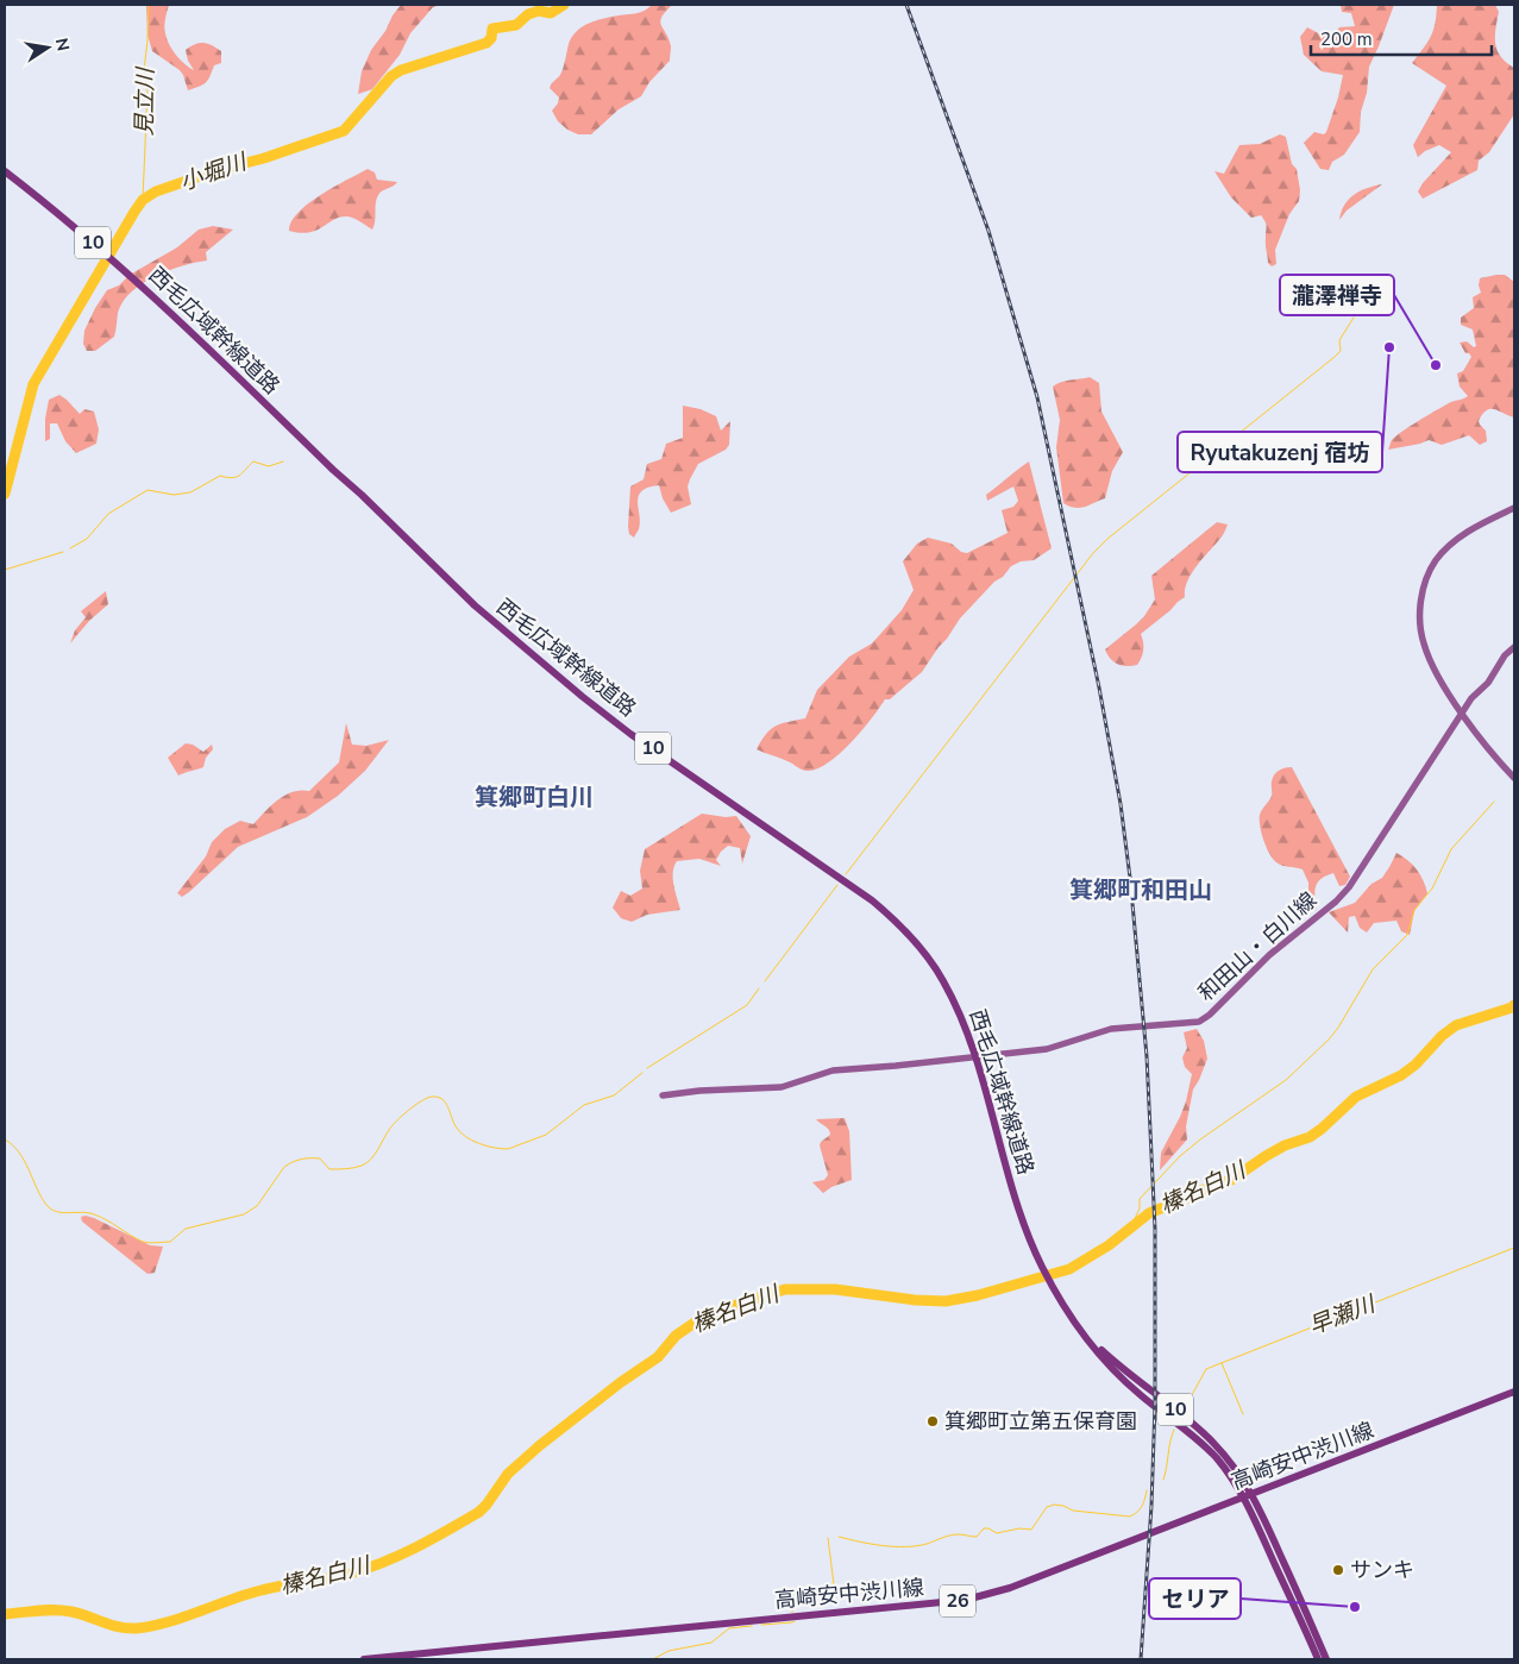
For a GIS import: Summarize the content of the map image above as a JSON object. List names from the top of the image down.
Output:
{
  "streets": {
    "main road": [
      "10",
      "西毛広域幹線道路",
      "高崎安中渋川線",
      "26"
    ],
    "street": ["和田山・白川線"]
  },
  "crossings": [
    ["西毛広域幹線道路", "和田山・白川線"],
    ["西毛広域幹線道路", "高崎安中渋川線"]
  ],
  "districts": ["箕郷町白川", "箕郷町和田山"],
  "water": [
    "見立川",
    "小堀川",
    "榛名白川",
    "早瀬川"
  ],
  "places": [
    "Ryutakuzenj 宿坊",
    "瀧澤禅寺",
    "箕郷町立第五保育園",
    "サンキ",
    "セリア"
  ],
  "scale_bar": "200 m",
  "north": "right"
}
